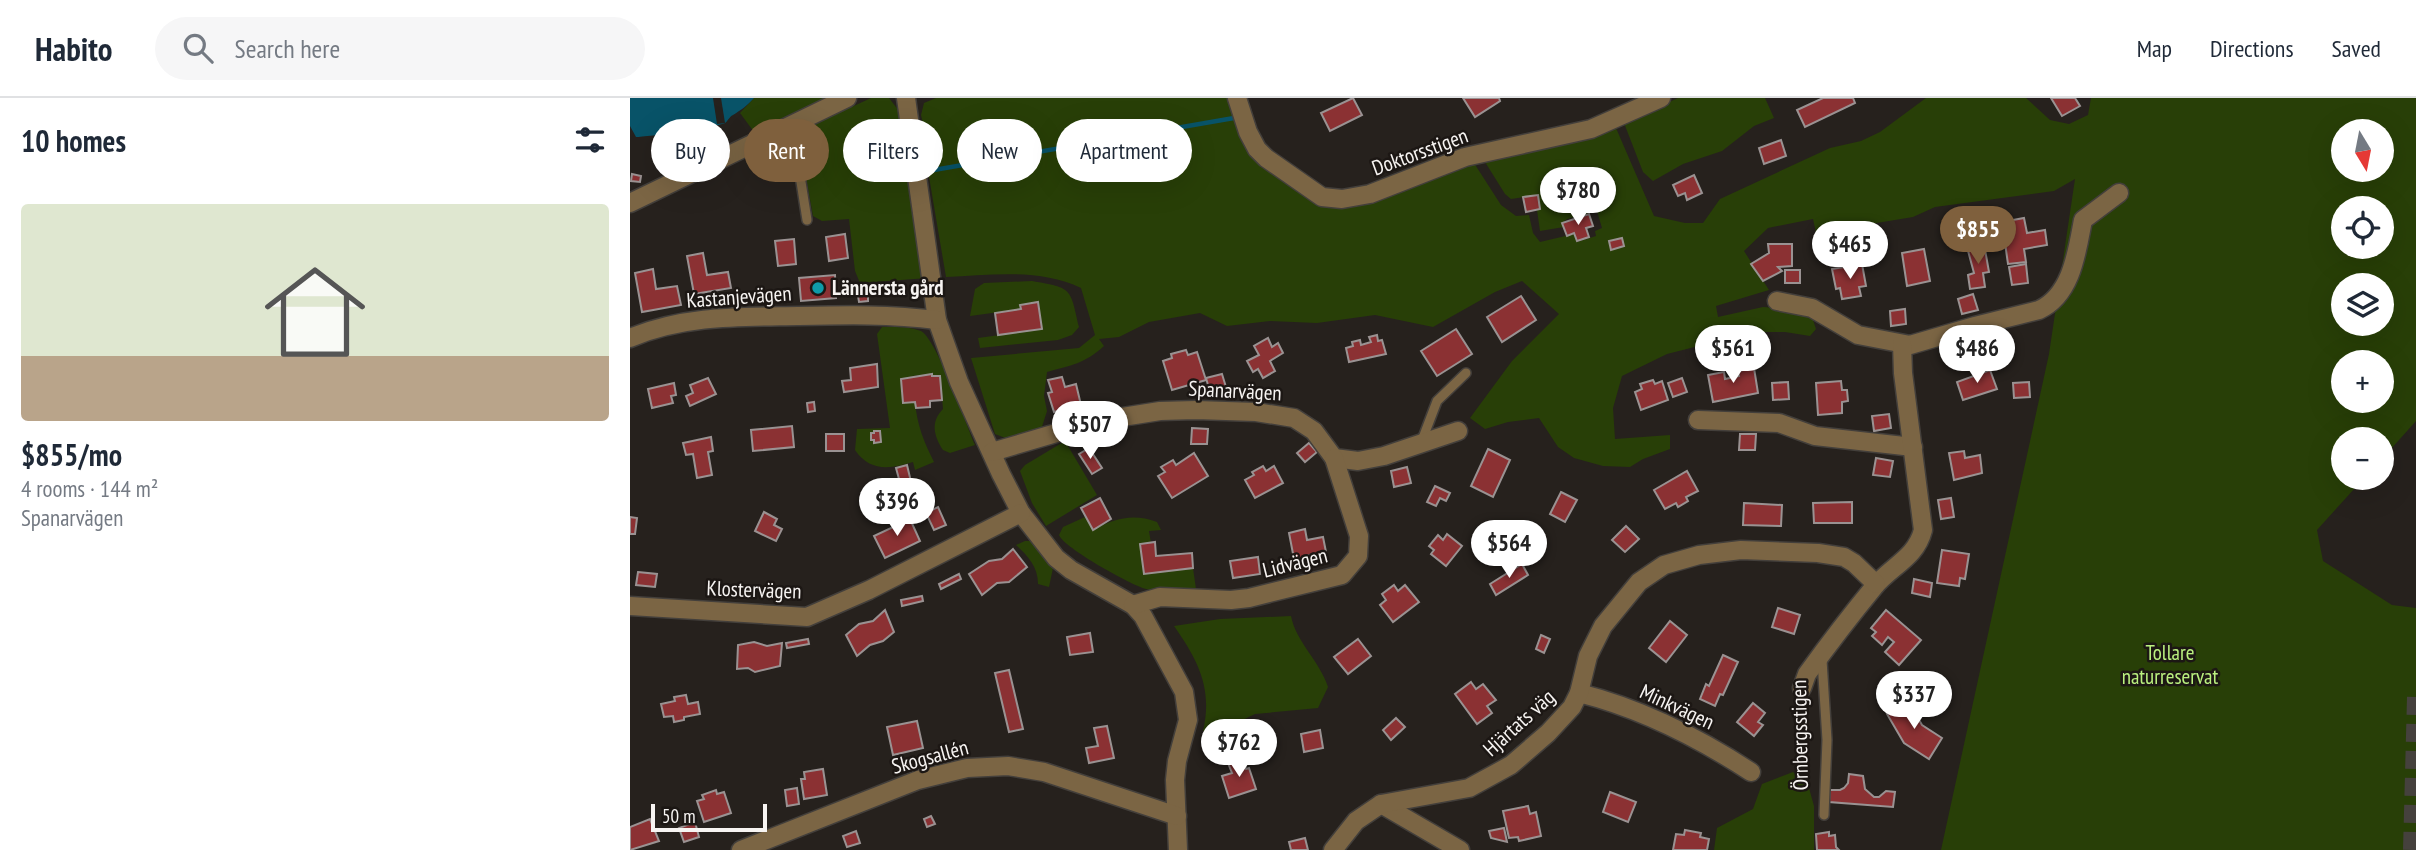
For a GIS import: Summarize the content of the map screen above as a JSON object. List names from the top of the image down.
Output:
{
  "streets": {
    "street": [
      "Doktorsstigen",
      "Kastanjevägen",
      "Spanarvägen",
      "Lidvägen",
      "Klostervägen",
      "Minkvägen",
      "Hjärtats väg",
      "Örnbergsstigen",
      "Skogsallén"
    ]
  },
  "crossings": [
    ["Spanarvägen", "Lidvägen"],
    ["Minkvägen", "Hjärtats väg"],
    ["Hjärtats väg", "Örnbergsstigen"]
  ],
  "parks": ["Tollare naturreservat"],
  "places": ["Lännersta gård"],
  "scale_bar": "50 m",
  "north": "bottom",
  "page": {
    "header": "Habito",
    "search": "Search here",
    "nav": ["Map", "Directions", "Saved"],
    "heading": "10 homes",
    "map_buttons": ["+", "−"],
    "chip": [
      "Buy",
      "Rent",
      "Filters",
      "New",
      "Apartment"
    ],
    "price": [
      "$780",
      "$855",
      "$465",
      "$561",
      "$486",
      "$507",
      "$396",
      "$564",
      "$337",
      "$762"
    ],
    "list": [
      {
        "name": "$855/mo",
        "note": "4 rooms · 144 m² · Spanarvägen"
      }
    ],
    "scale": "50 m"
  }
}
